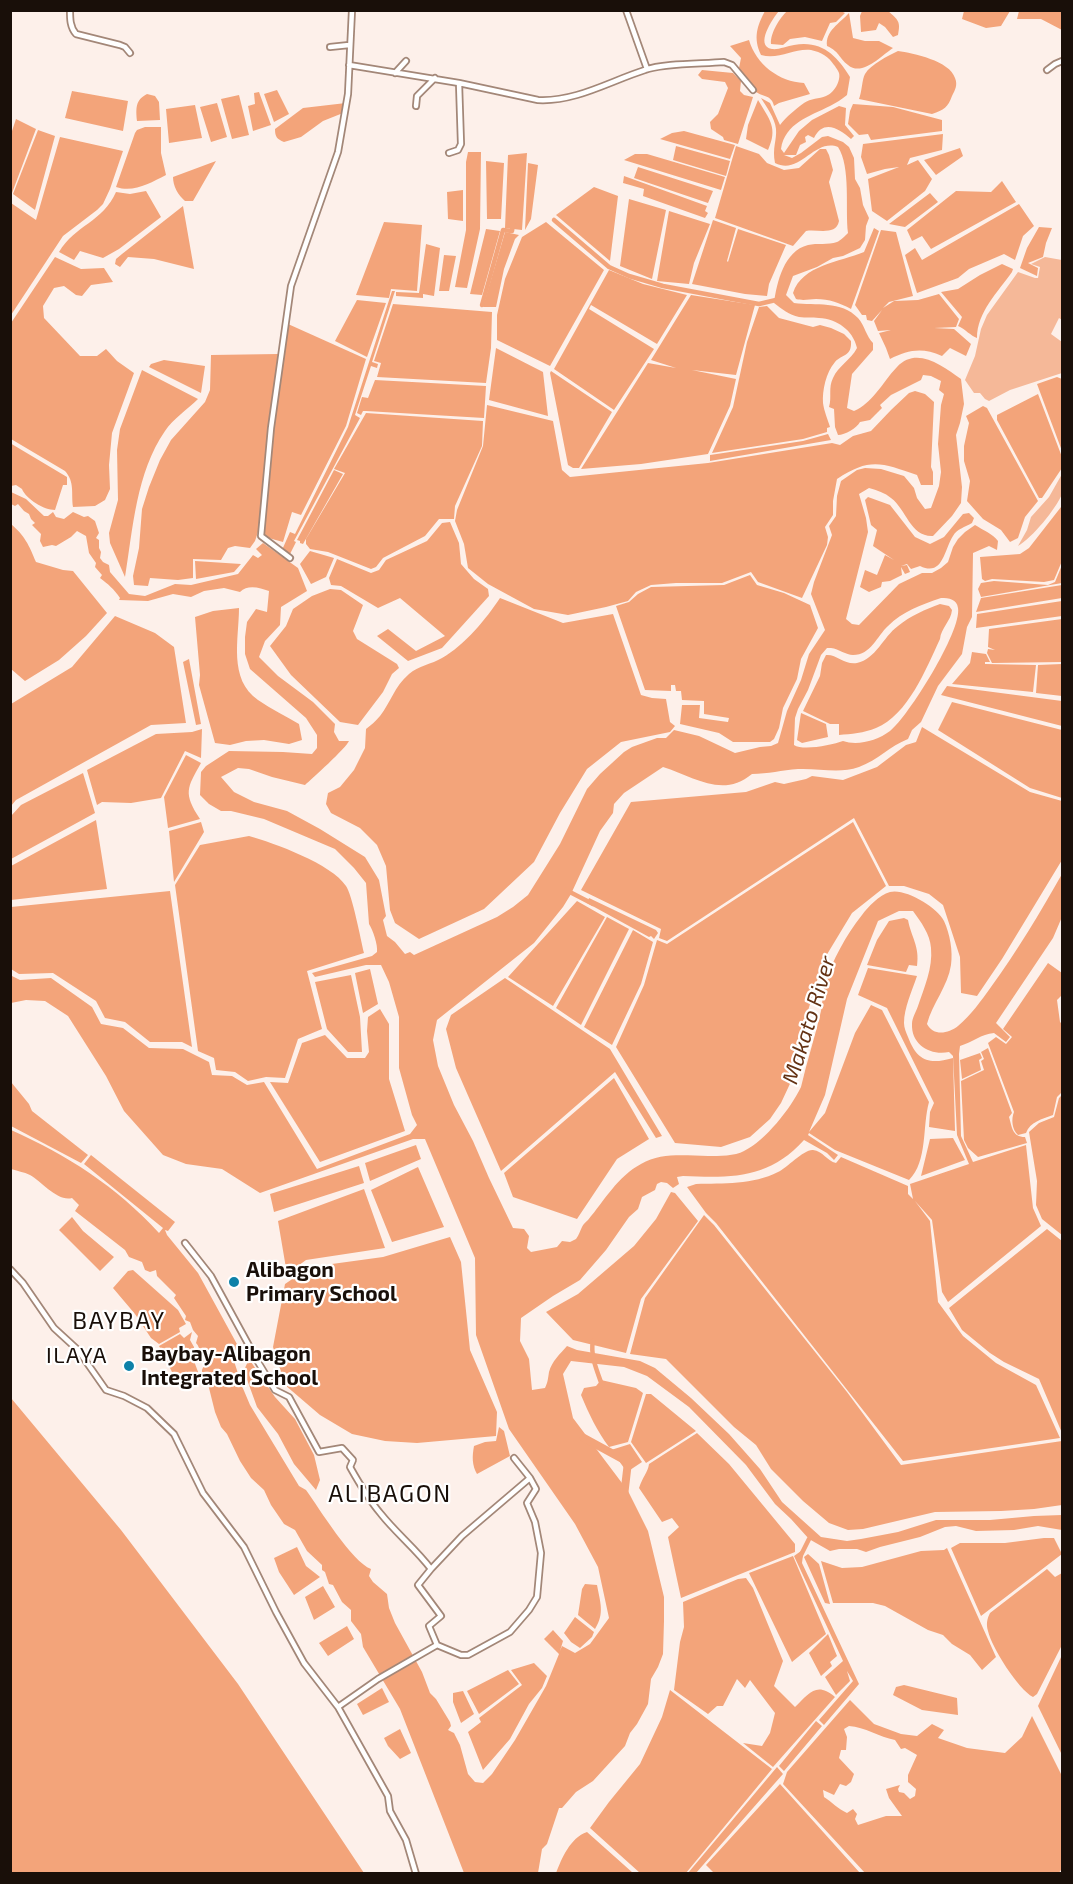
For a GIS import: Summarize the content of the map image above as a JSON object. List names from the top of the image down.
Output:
{
  "districts": ["BAYBAY", "ILAYA", "ALIBAGON"],
  "water": ["Makato River"],
  "places": ["Alibagon Primary School", "Baybay-Alibagon Integrated School"]
}
